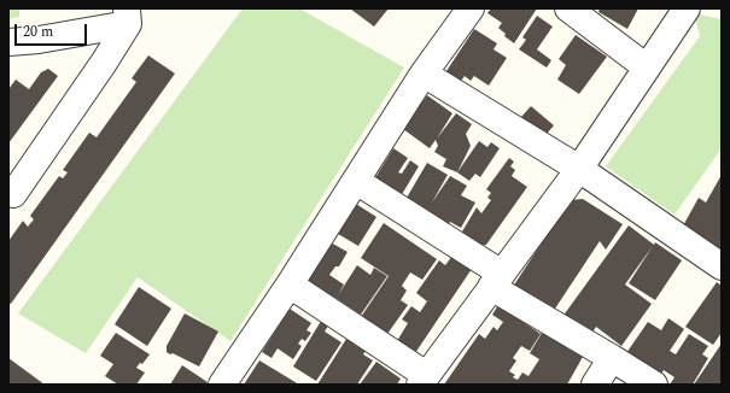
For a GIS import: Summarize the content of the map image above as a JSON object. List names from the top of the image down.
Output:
{
  "scale_bar": "20 m"
}
